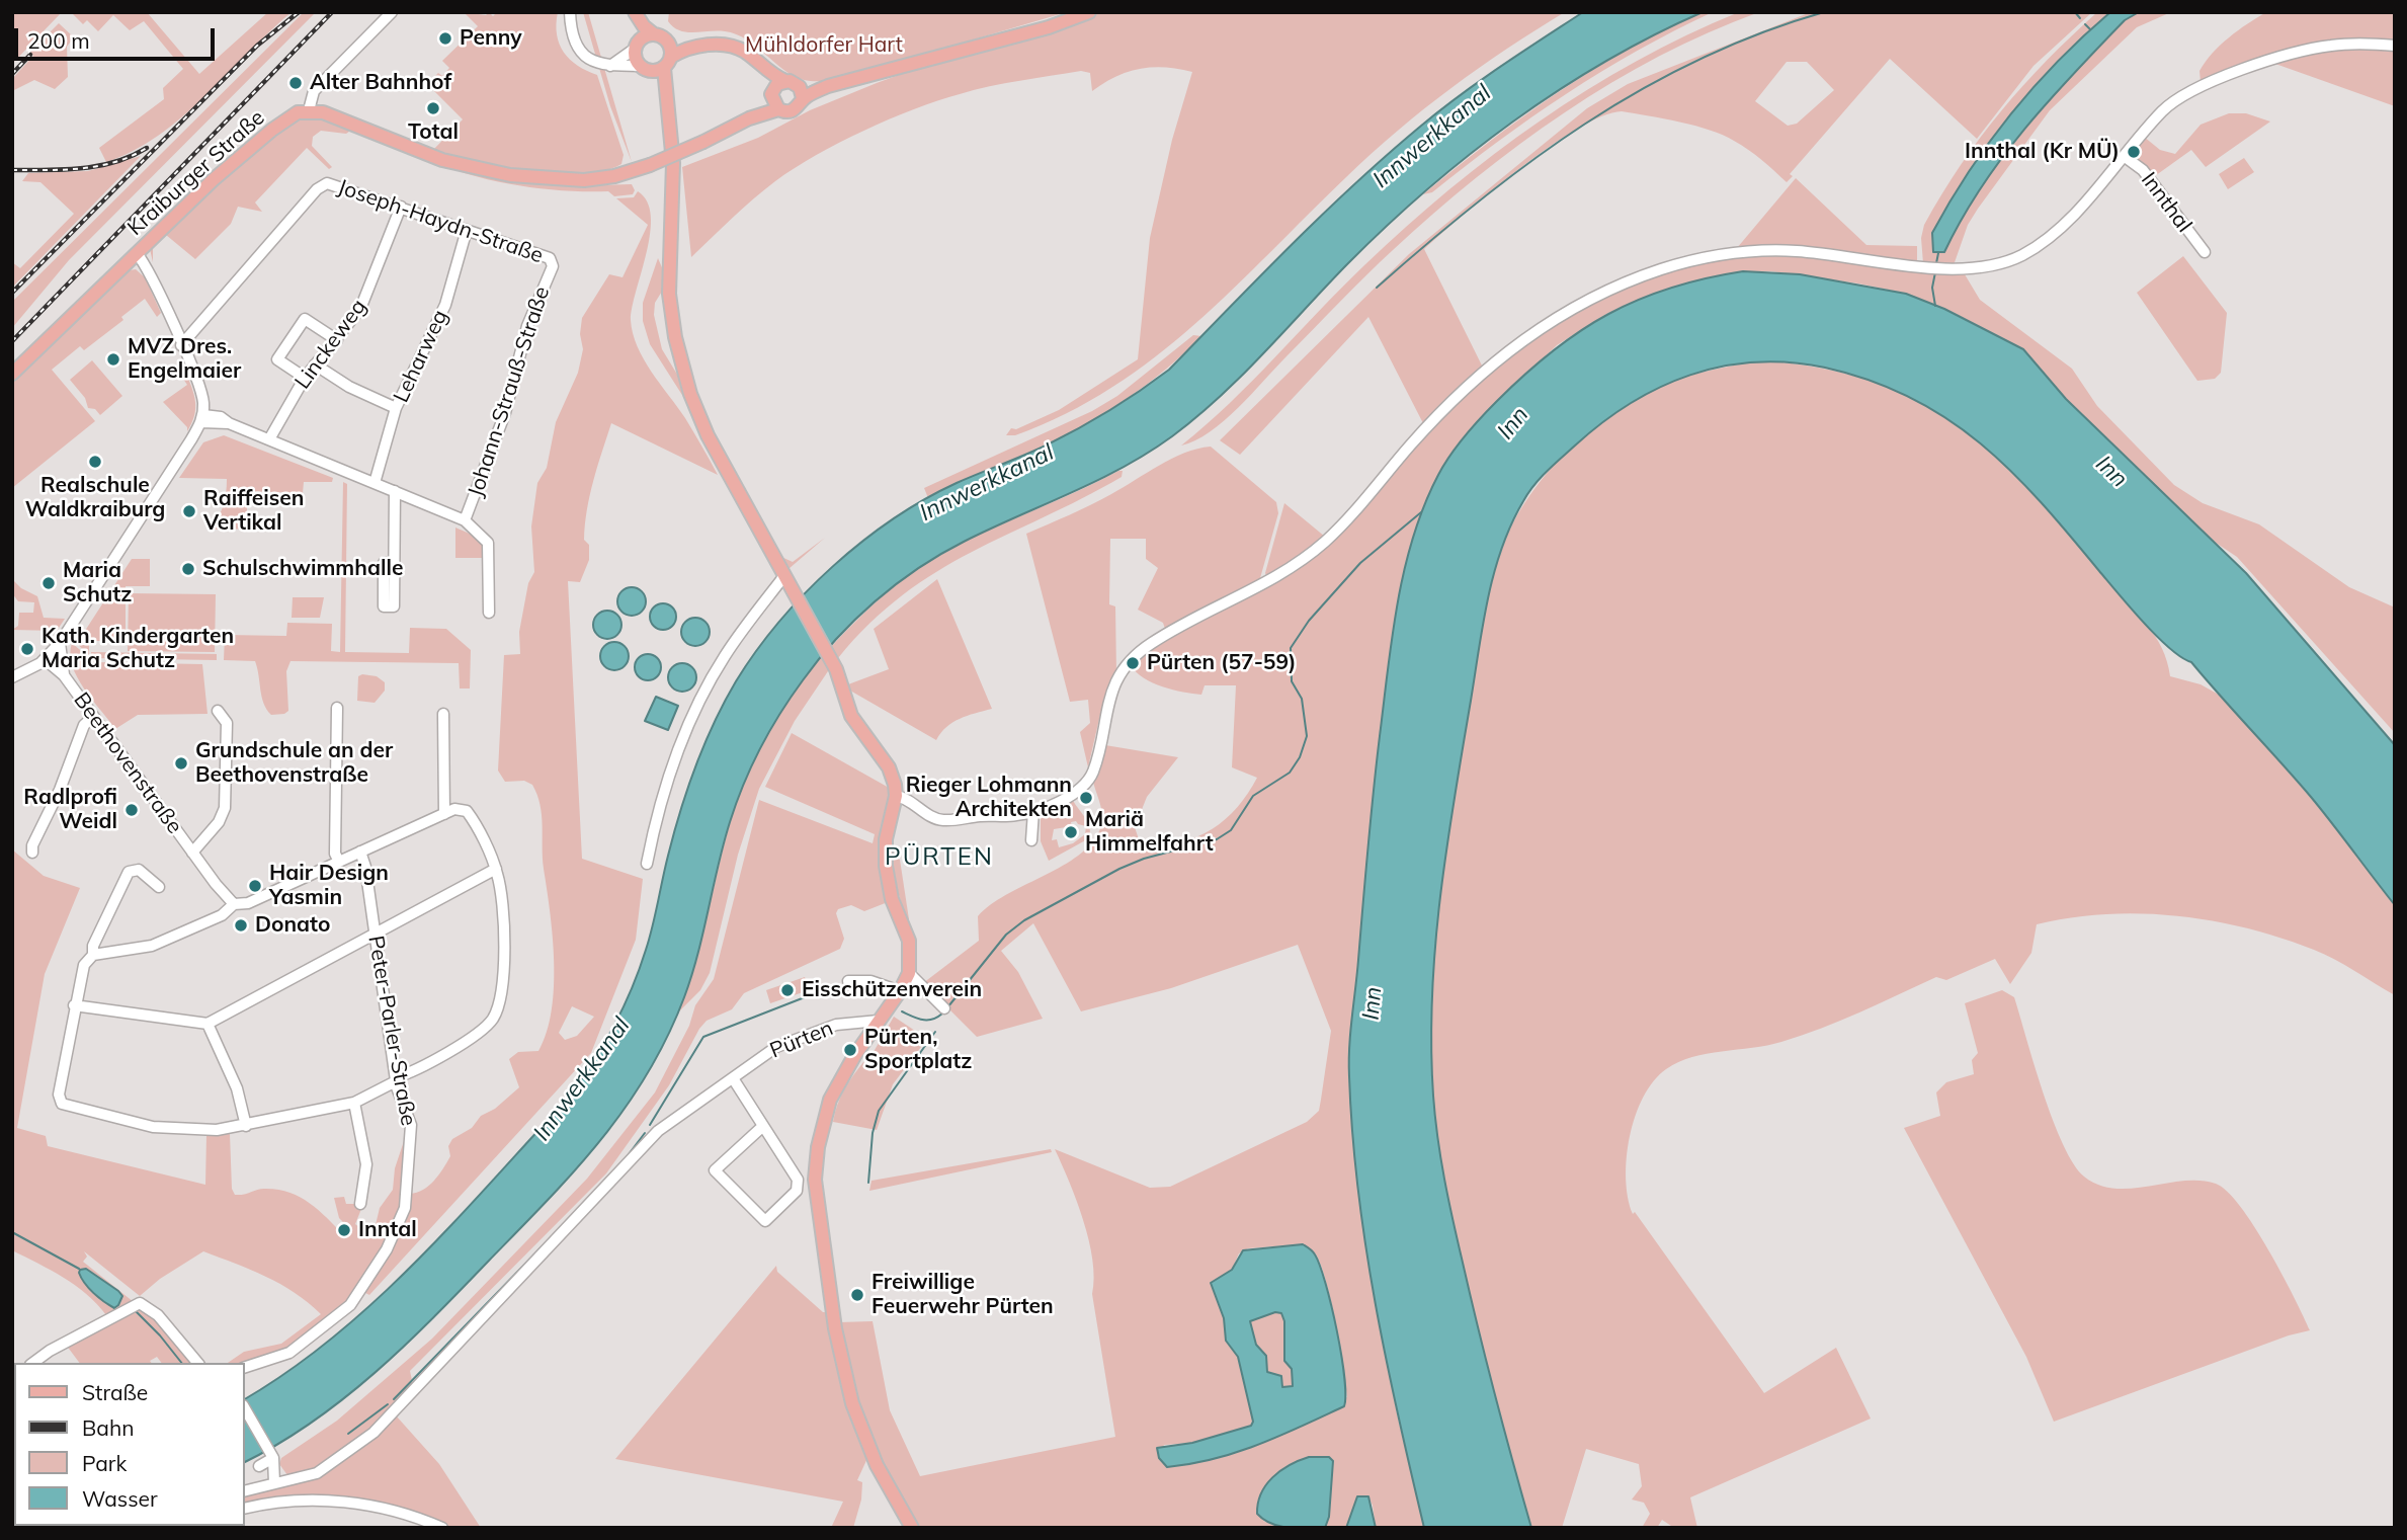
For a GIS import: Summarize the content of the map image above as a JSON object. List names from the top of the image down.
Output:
{
  "streets": {
    "main road": ["Kraiburger Straße"],
    "street": [
      "Innthal",
      "Joseph-Haydn-Straße",
      "Linckeweg",
      "Leharweg",
      "Johann-Strauß-Straße",
      "Beethovenstraße",
      "Peter-Parler-Straße",
      "Pürten"
    ]
  },
  "crossings": [
    ["Joseph-Haydn-Straße", "Linckeweg"],
    ["Joseph-Haydn-Straße", "Leharweg"],
    ["Joseph-Haydn-Straße", "Johann-Strauß-Straße"]
  ],
  "districts": ["PÜRTEN"],
  "water": ["Innwerkkanal", "Inn"],
  "parks": ["Mühldorfer Hart"],
  "places": [
    "Penny",
    "Alter Bahnhof",
    "Total",
    "Innthal (Kr MÜ)",
    "MVZ Dres. Engelmaier",
    "Realschule Waldkraiburg",
    "Raiffeisen Vertikal",
    "Schulschwimmhalle",
    "Maria Schutz",
    "Kath. Kindergarten Maria Schutz",
    "Pürten (57-59)",
    "Grundschule an der Beethovenstraße",
    "Rieger Lohmann Architekten",
    "Radlprofi Weidl",
    "Mariä Himmelfahrt",
    "Hair Design Yasmin",
    "Donato",
    "Eisschützenverein",
    "Pürten, Sportplatz",
    "Inntal",
    "Freiwillige Feuerwehr Pürten"
  ],
  "legend": [
    "Straße",
    "Bahn",
    "Park",
    "Wasser"
  ],
  "scale_bar": "200 m"
}
